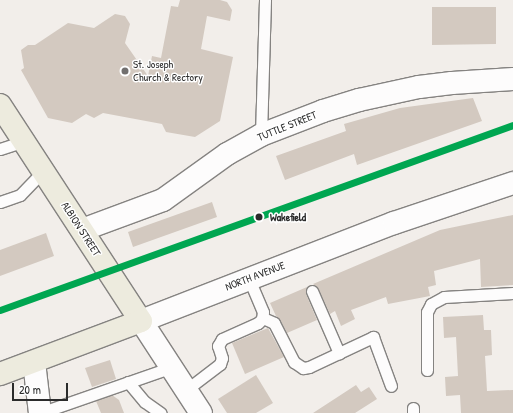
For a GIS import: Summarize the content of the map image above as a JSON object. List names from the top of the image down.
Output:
{
  "streets": {
    "main road": ["ALBION STREET", "NORTH AVENUE"],
    "street": ["TUTTLE STREET"]
  },
  "crossings": [
    ["TUTTLE STREET", "ALBION STREET"],
    ["ALBION STREET", "NORTH AVENUE"]
  ],
  "places": ["St. Joseph Church & Rectory", "Wakefield"],
  "scale_bar": "20 m"
}
